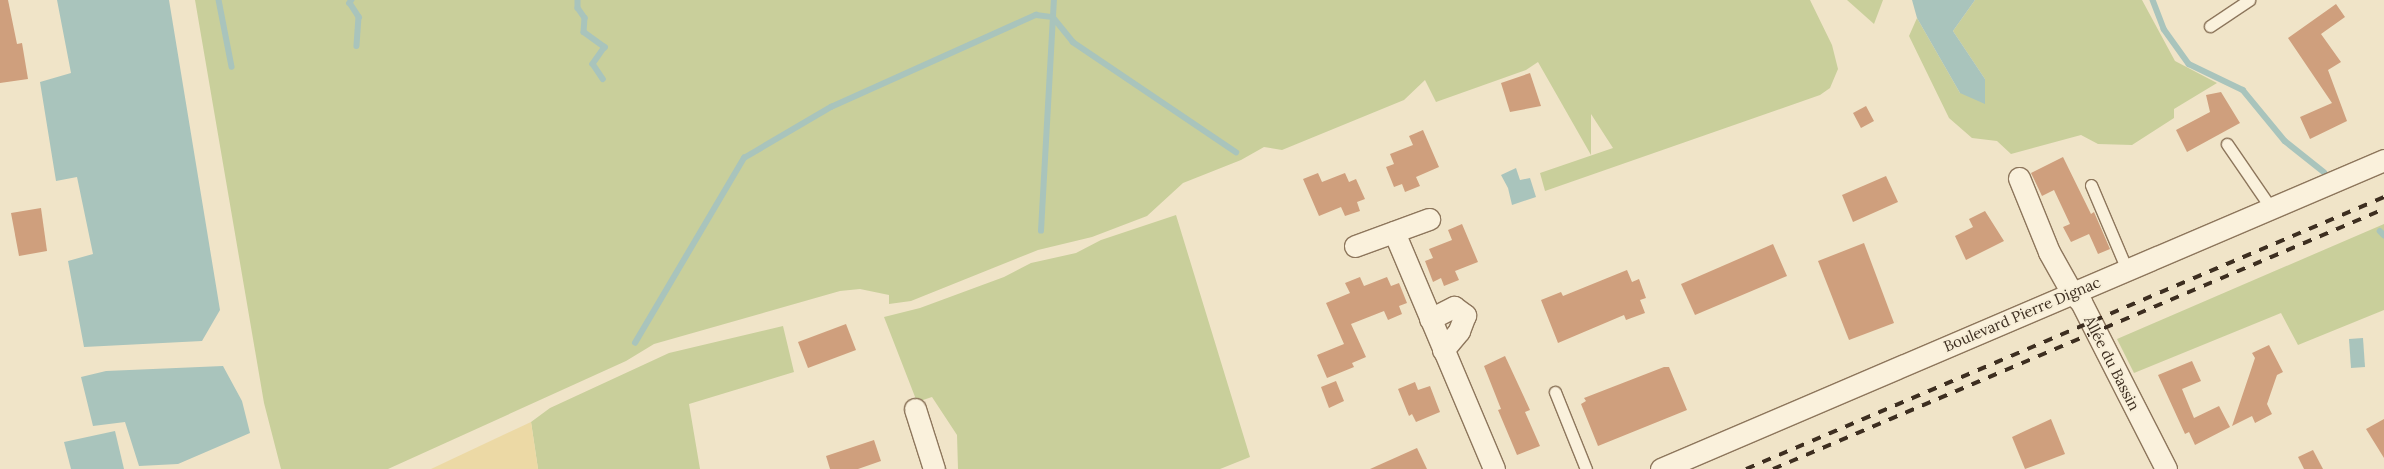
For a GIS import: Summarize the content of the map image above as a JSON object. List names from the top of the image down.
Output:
{
  "streets": {
    "street": ["Boulevard Pierre Dignac", "Allée du Bassin"]
  },
  "crossings": [
    ["Boulevard Pierre Dignac", "Allée du Bassin"]
  ]
}
